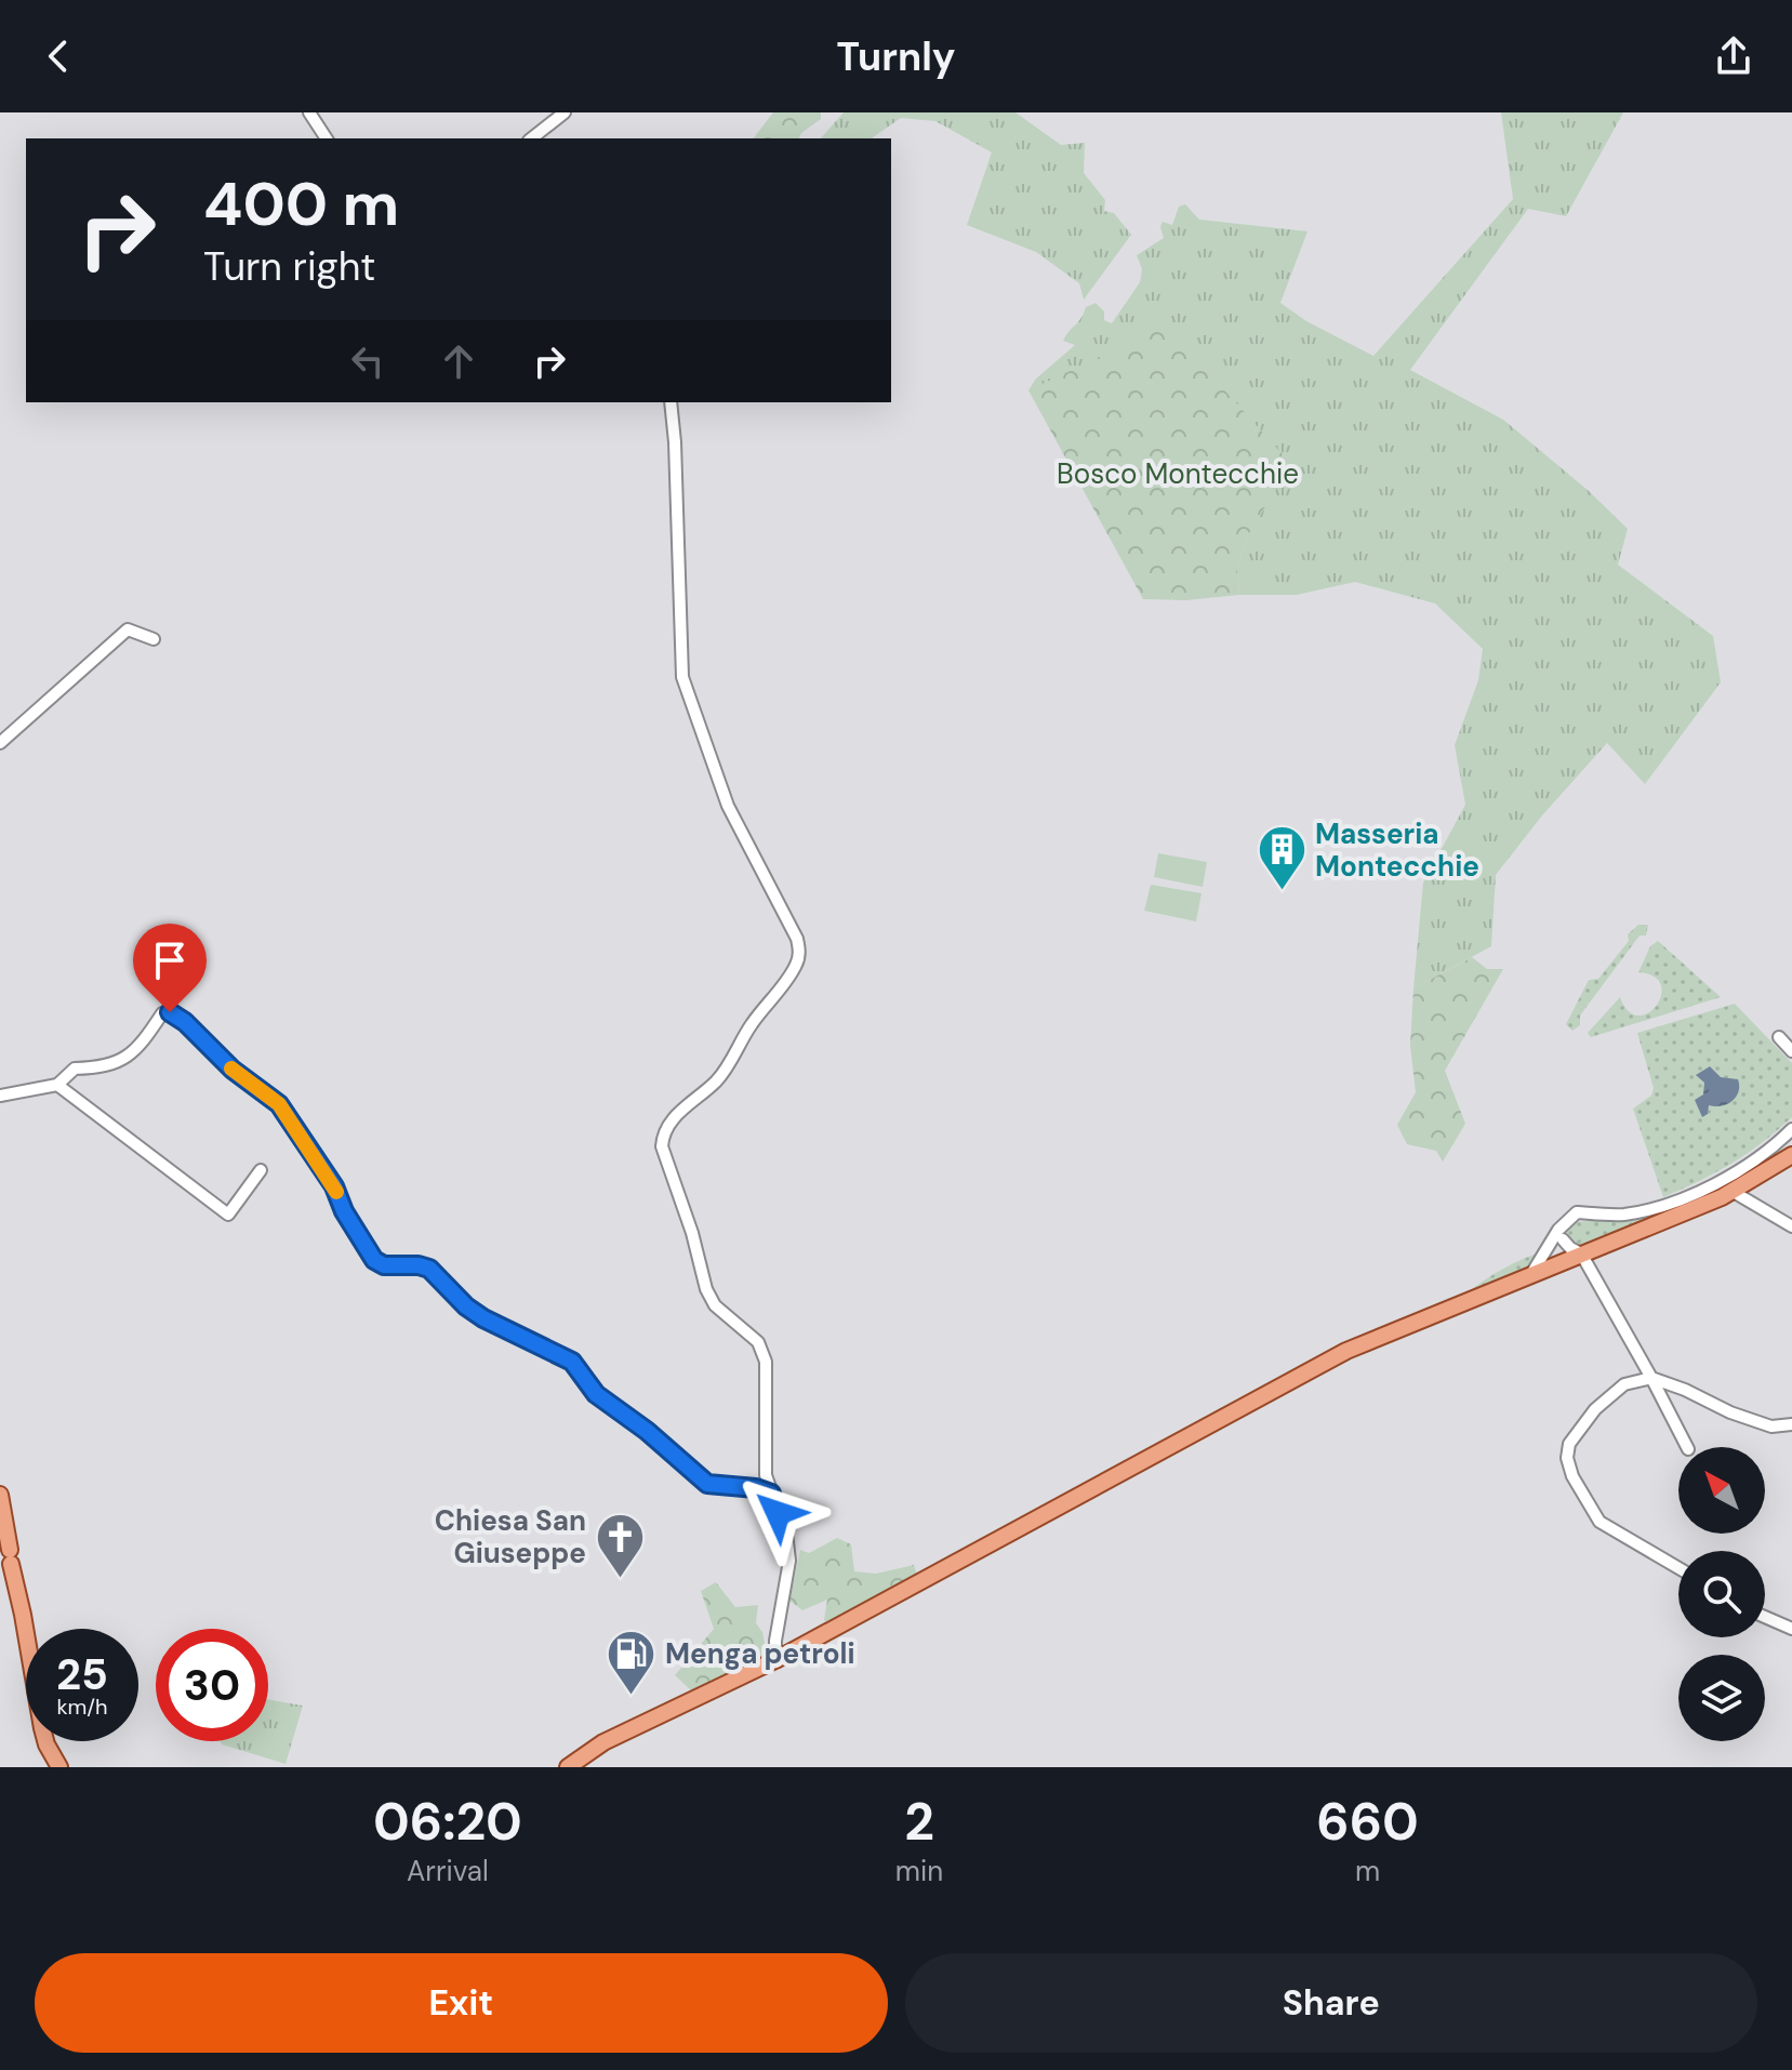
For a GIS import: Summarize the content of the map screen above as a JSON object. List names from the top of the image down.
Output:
{
  "parks": ["Bosco Montecchie"],
  "places": {
    "building": ["Masseria Montecchie"],
    "church": ["Chiesa San Giuseppe"],
    "fuel station": ["Menga petroli"]
  },
  "north": "top left",
  "page": {
    "header": "Turnly",
    "turn": ["400 m", "Turn right"],
    "speed": "25 km/h",
    "limit": "30",
    "eta": [
      "06:20",
      "Arrival",
      "2",
      "min",
      "660",
      "m"
    ],
    "buttons": ["Exit", "Share"]
  }
}
